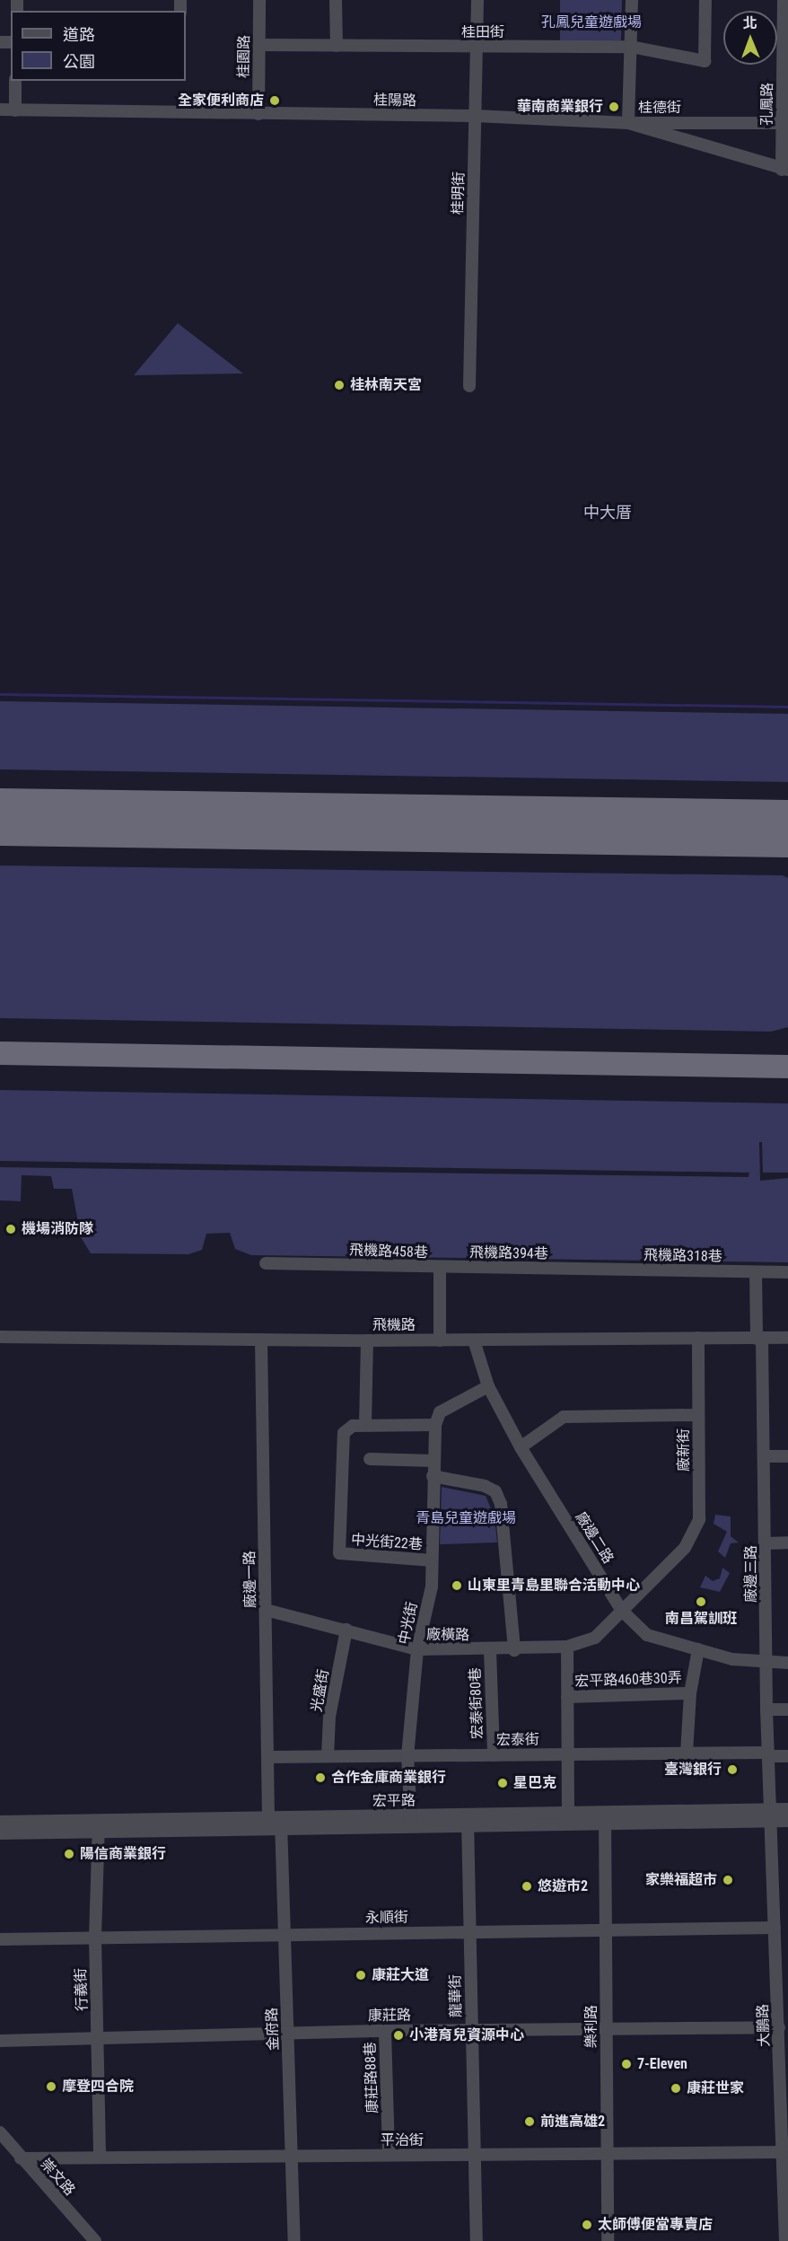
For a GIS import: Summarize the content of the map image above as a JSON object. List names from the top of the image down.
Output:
{
  "streets": {
    "street": [
      "桂田街",
      "桂園路",
      "桂陽路",
      "孔鳳路",
      "桂德街",
      "桂明街",
      "飛機路458巷",
      "飛機路394巷",
      "飛機路318巷",
      "飛機路",
      "廠新街",
      "廠邊二路",
      "中光街22巷",
      "廠邊三路",
      "廠邊一路",
      "中光街",
      "廠橫路",
      "宏平路460巷30弄",
      "光盛街",
      "宏泰街80巷",
      "宏泰街",
      "宏平路",
      "永順街",
      "行義街",
      "龍華街",
      "康莊路",
      "大鵬路",
      "樂利路",
      "金府路",
      "康莊路88巷",
      "平治街",
      "崇文路"
    ]
  },
  "crossings": [
    ["桂田街", "桂園路"],
    ["桂田街", "桂德街"],
    ["桂田街", "桂明街"],
    ["桂園路", "桂陽路"],
    ["桂陽路", "孔鳳路"],
    ["桂陽路", "桂德街"],
    ["桂陽路", "桂明街"],
    ["孔鳳路", "桂德街"],
    ["飛機路458巷", "飛機路394巷"],
    ["飛機路394巷", "飛機路318巷"],
    ["飛機路318巷", "廠邊三路"],
    ["飛機路", "廠邊二路"],
    ["飛機路", "廠邊三路"],
    ["飛機路", "廠邊一路"],
    ["廠新街", "廠邊二路"],
    ["廠新街", "廠橫路"],
    ["廠邊二路", "廠邊三路"],
    ["廠邊二路", "廠橫路"],
    ["中光街22巷", "中光街"],
    ["廠邊三路", "宏泰街"],
    ["廠邊三路", "宏平路"],
    ["廠邊三路", "大鵬路"],
    ["廠邊一路", "廠橫路"],
    ["廠邊一路", "宏泰街"],
    ["廠邊一路", "宏平路"],
    ["廠邊一路", "金府路"],
    ["中光街", "廠橫路"],
    ["中光街", "宏泰街"],
    ["中光街", "宏平路"],
    ["廠橫路", "光盛街"],
    ["廠橫路", "宏泰街80巷"],
    ["光盛街", "宏泰街"],
    ["宏泰街80巷", "宏泰街"],
    ["宏平路", "行義街"],
    ["宏平路", "龍華街"],
    ["宏平路", "大鵬路"],
    ["宏平路", "樂利路"],
    ["宏平路", "金府路"],
    ["永順街", "行義街"],
    ["永順街", "龍華街"],
    ["永順街", "大鵬路"],
    ["永順街", "樂利路"],
    ["永順街", "金府路"],
    ["行義街", "康莊路"],
    ["行義街", "平治街"],
    ["龍華街", "康莊路"],
    ["龍華街", "平治街"],
    ["康莊路", "大鵬路"],
    ["康莊路", "樂利路"],
    ["康莊路", "金府路"],
    ["康莊路", "康莊路88巷"],
    ["大鵬路", "平治街"],
    ["樂利路", "平治街"],
    ["金府路", "平治街"],
    ["康莊路88巷", "平治街"],
    ["平治街", "崇文路"]
  ],
  "districts": ["中大厝"],
  "parks": ["孔鳳兒童遊戲場", "青島兒童遊戲場"],
  "places": [
    "全家便利商店",
    "華南商業銀行",
    "桂林南天宮",
    "機場消防隊",
    "山東里青島里聯合活動中心",
    "南昌駕訓班",
    "臺灣銀行",
    "合作金庫商業銀行",
    "星巴克",
    "陽信商業銀行",
    "家樂福超市",
    "悠遊市2",
    "康莊大道",
    "小港育兒資源中心",
    "7-Eleven",
    "摩登四合院",
    "康莊世家",
    "前進高雄2",
    "太師傅便當專賣店"
  ],
  "legend": ["道路", "公園"],
  "north": "top"
}
